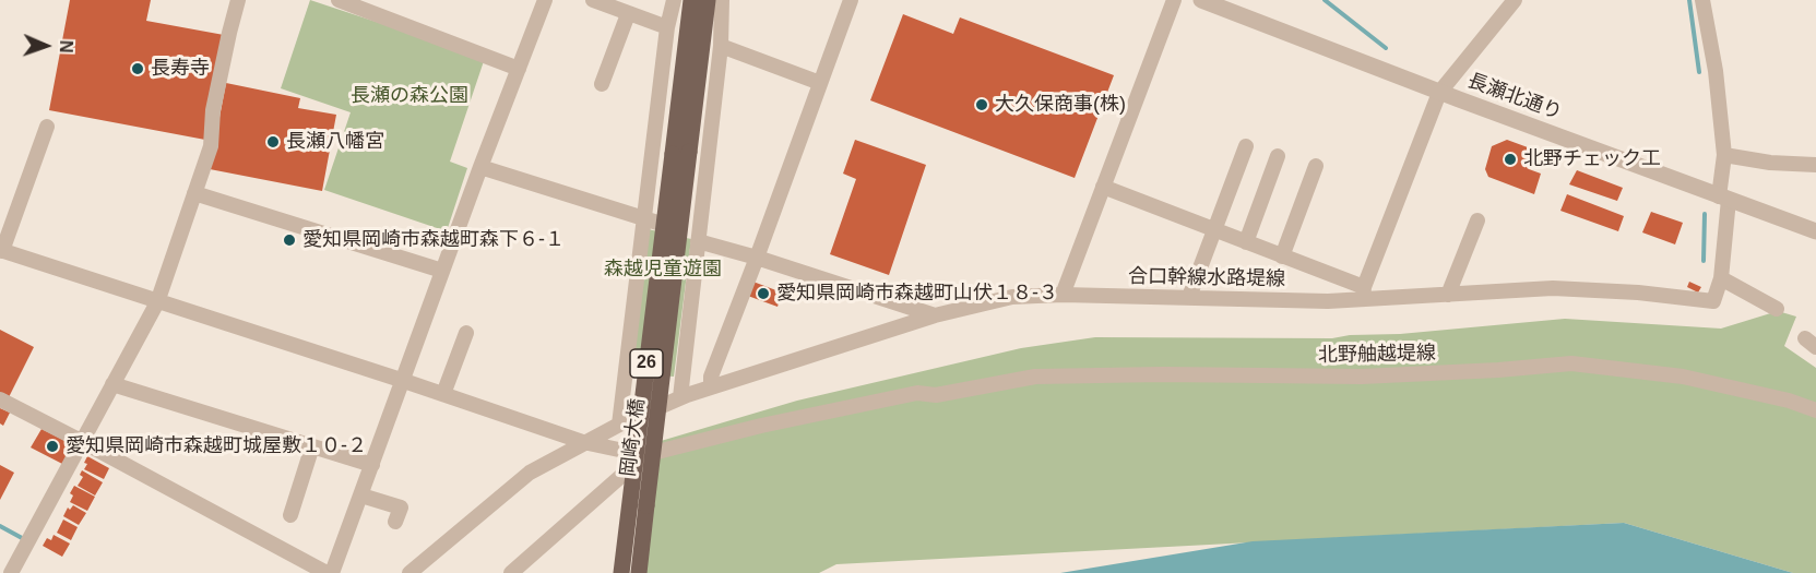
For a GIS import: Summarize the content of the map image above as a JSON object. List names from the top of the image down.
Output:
{
  "streets": {
    "main road": ["26", "岡崎大橋"],
    "street": ["長瀬北通り", "合口幹線水路堤線", "北野舳越堤線"]
  },
  "crossings": [
    ["26", "岡崎大橋"]
  ],
  "parks": ["長瀬の森公園", "森越児童遊園"],
  "places": [
    "長寿寺",
    "大久保商事(株)",
    "長瀬八幡宮",
    "北野チェック工",
    "愛知県岡崎市森越町森下６‐１",
    "愛知県岡崎市森越町山伏１８‐３",
    "愛知県岡崎市森越町城屋敷１０‐２"
  ],
  "north": "right"
}
